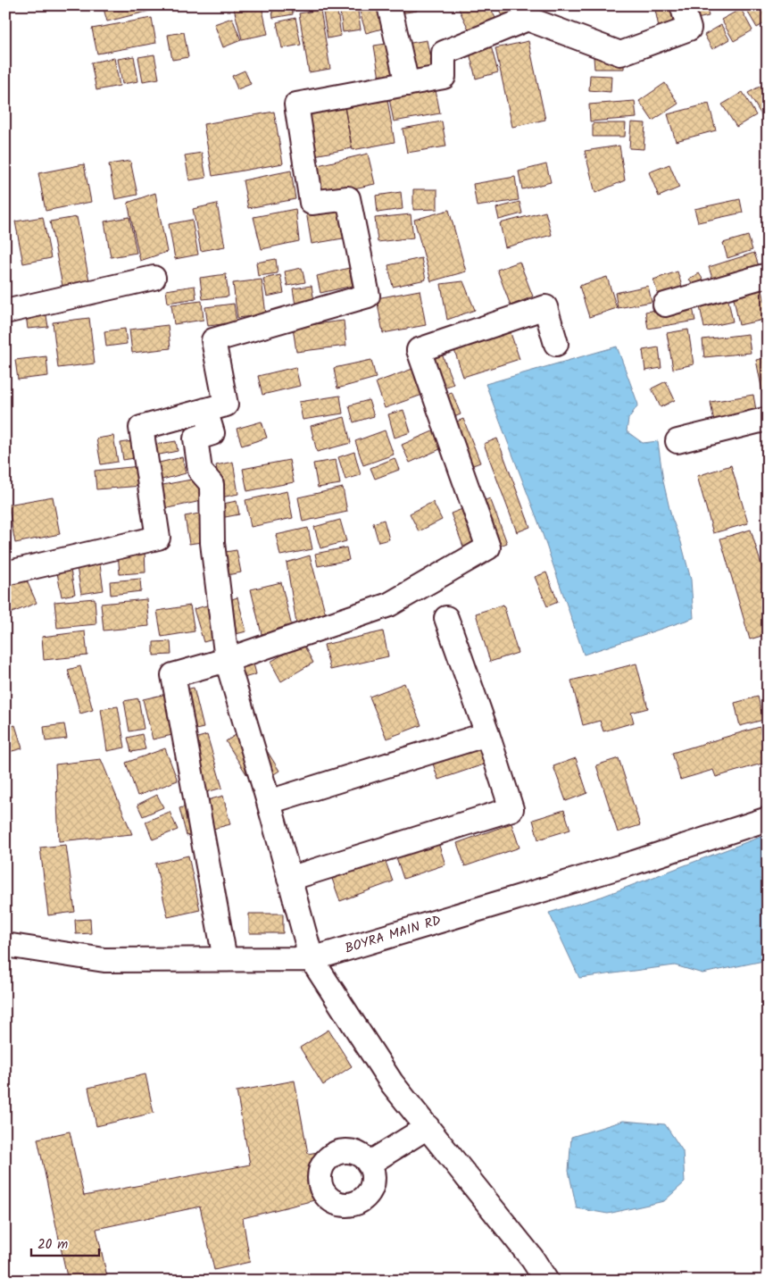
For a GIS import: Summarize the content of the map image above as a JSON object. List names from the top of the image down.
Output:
{
  "streets": {
    "street": ["BOYRA MAIN RD"]
  },
  "scale_bar": "20 m"
}
